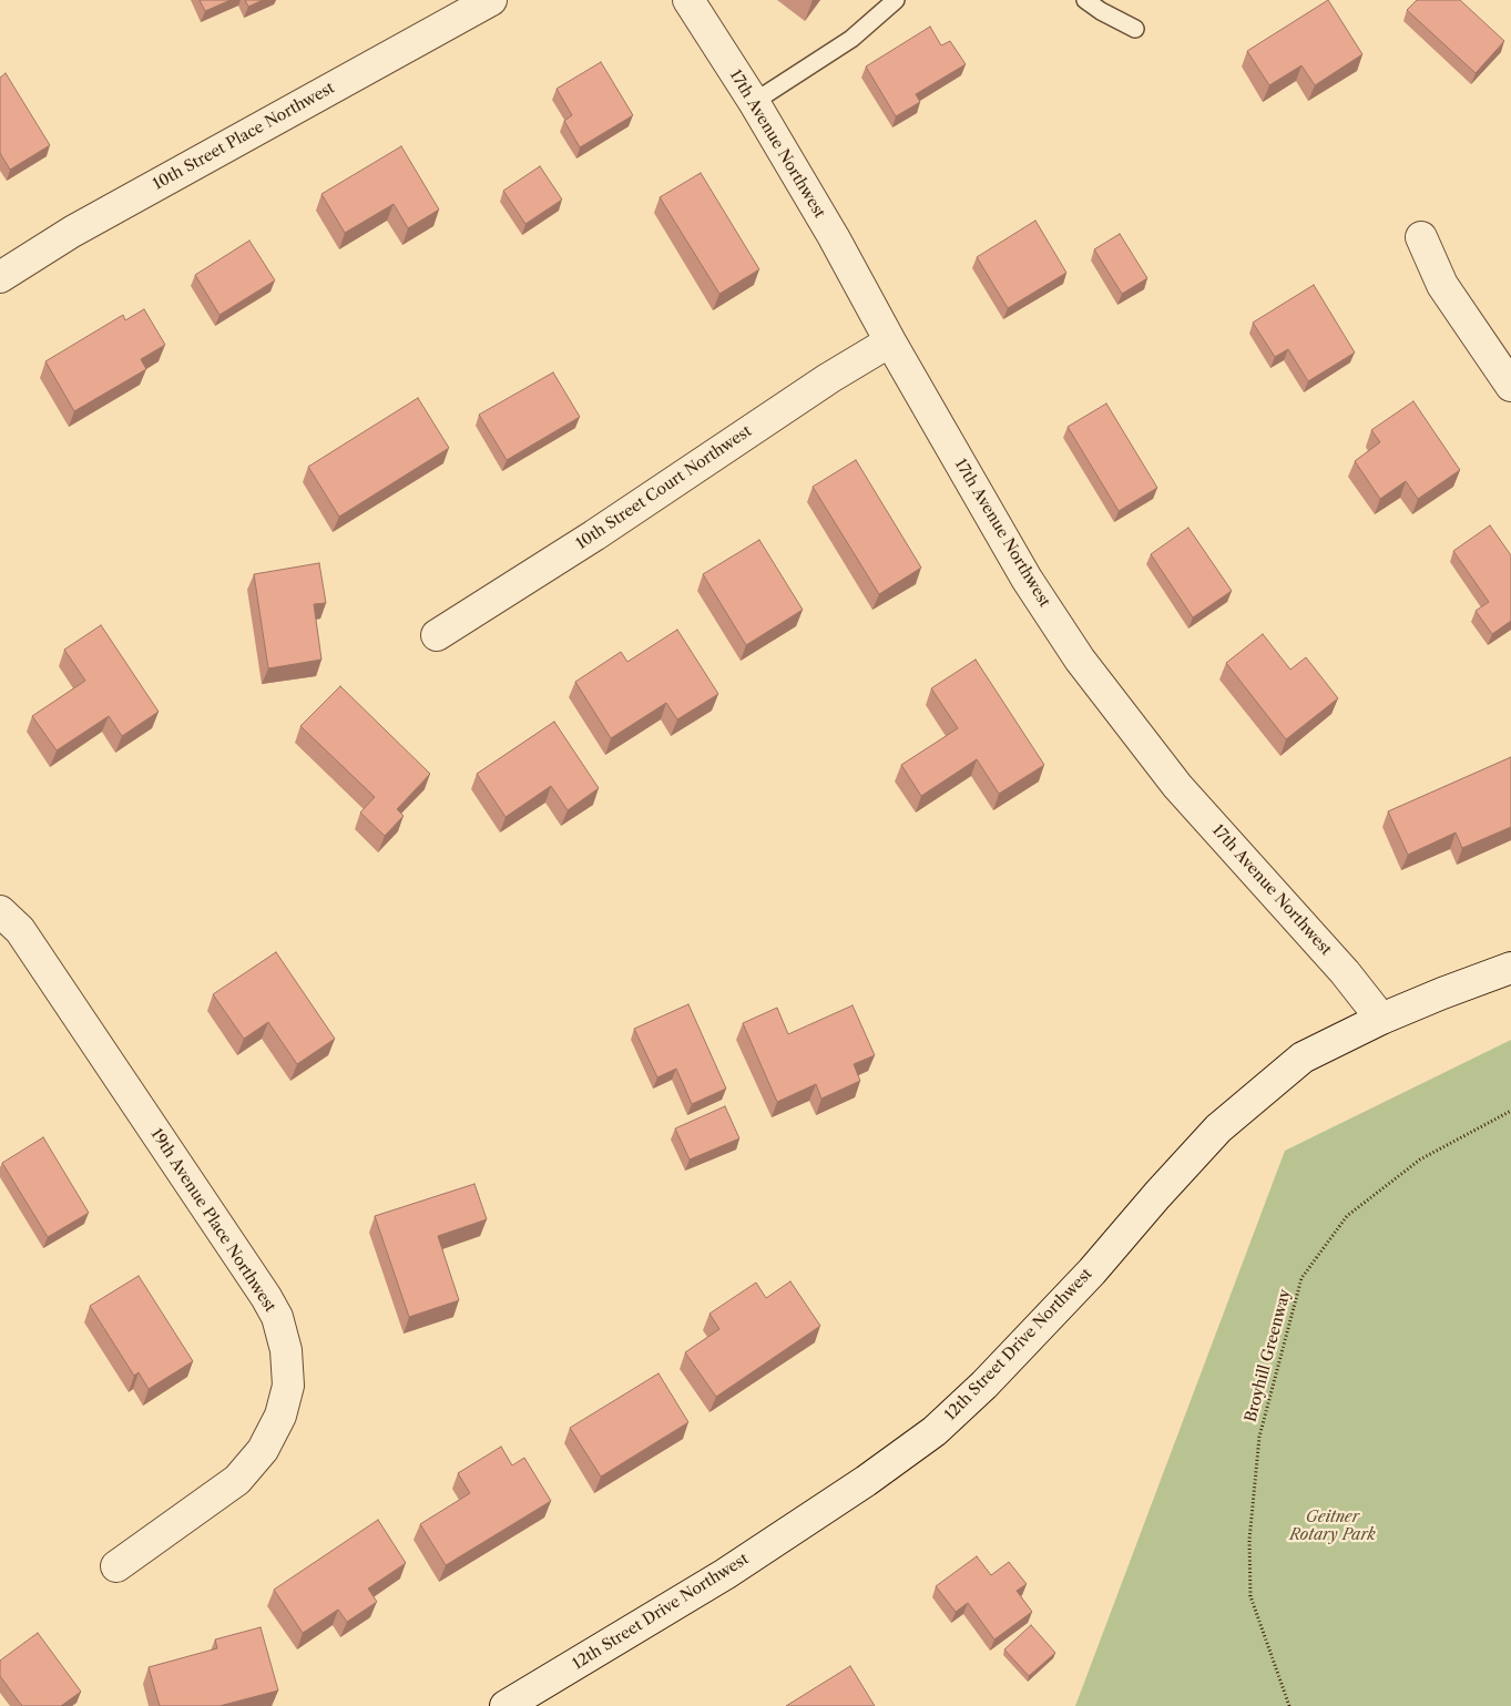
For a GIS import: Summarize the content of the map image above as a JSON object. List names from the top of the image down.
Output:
{
  "streets": {
    "street": [
      "10th Street Place Northwest",
      "17th Avenue Northwest",
      "10th Street Court Northwest",
      "19th Avenue Place Northwest",
      "12th Street Drive Northwest"
    ],
    "path": ["Broyhill Greenway"]
  },
  "crossings": [
    ["17th Avenue Northwest", "10th Street Court Northwest"],
    ["17th Avenue Northwest", "12th Street Drive Northwest"]
  ],
  "parks": ["Geitner Rotary Park"]
}
